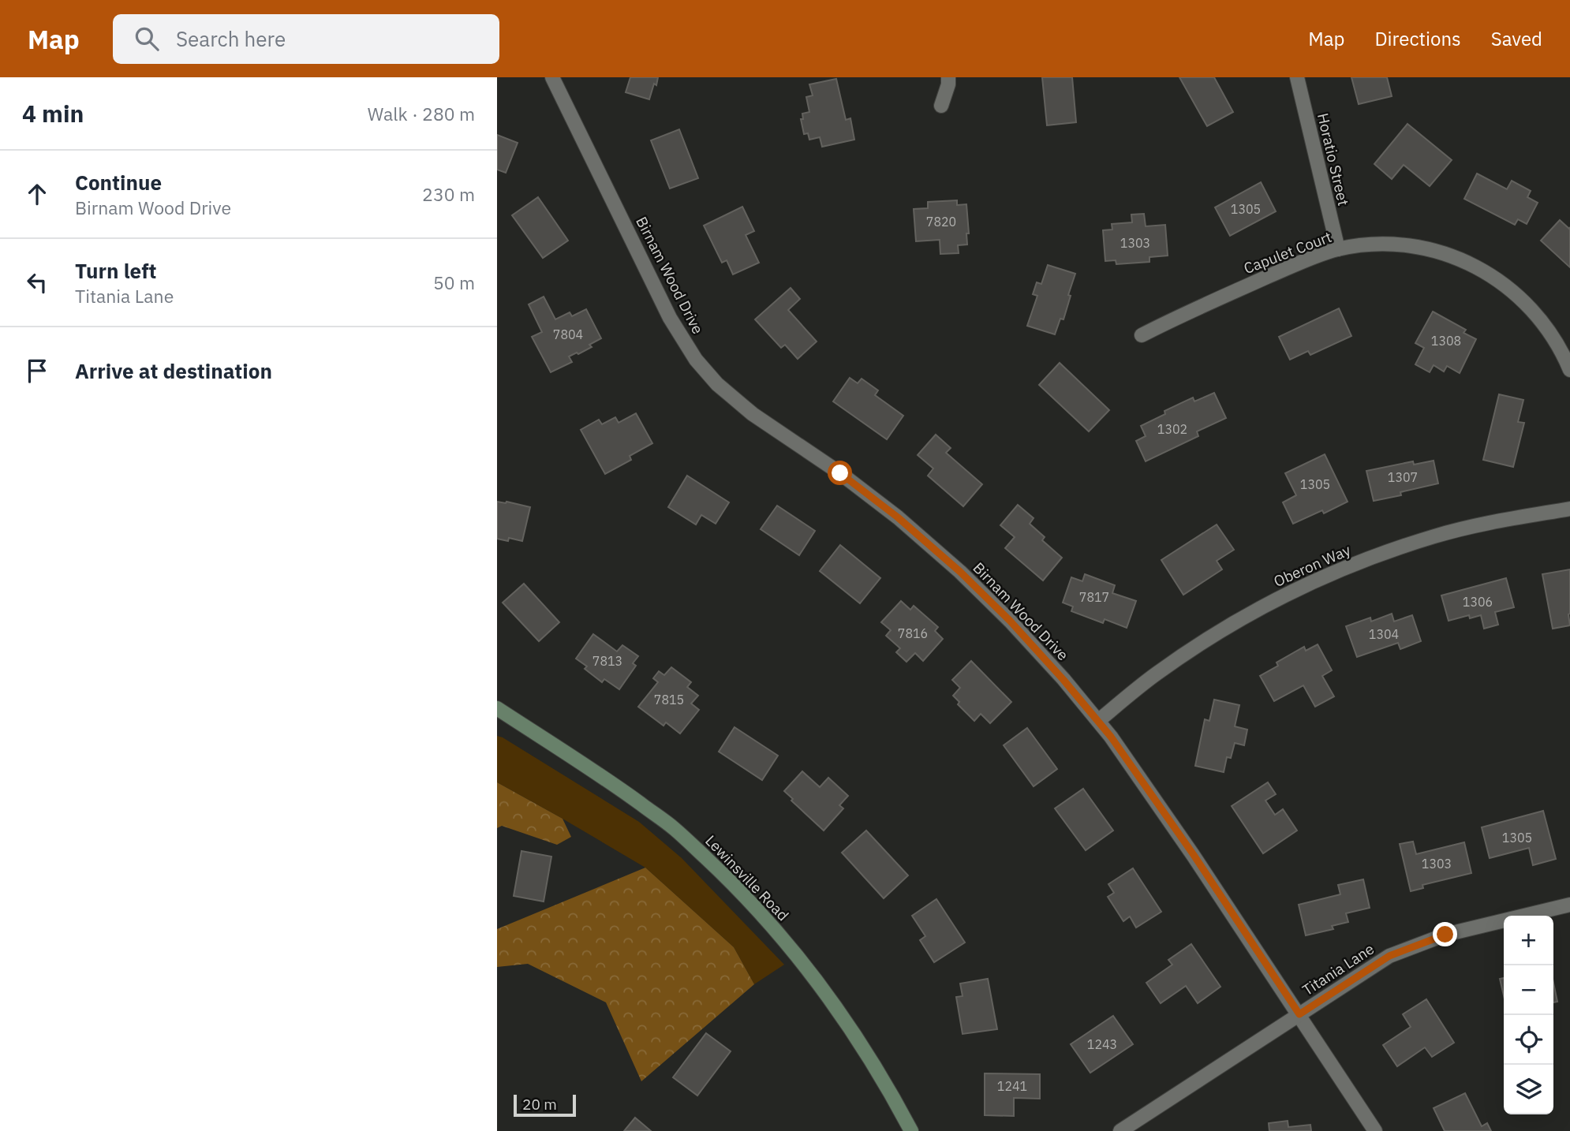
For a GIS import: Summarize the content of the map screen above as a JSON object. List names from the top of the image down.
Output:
{
  "streets": {
    "main road": ["Lewinsville Road"],
    "street": [
      "Horatio Street",
      "Capulet Court",
      "Birnam Wood Drive",
      "Oberon Way",
      "Titania Lane"
    ]
  },
  "crossings": [
    ["Horatio Street", "Capulet Court"],
    ["Birnam Wood Drive", "Oberon Way"],
    ["Birnam Wood Drive", "Titania Lane"]
  ],
  "house_numbers": [
    "1305",
    "7820",
    "1303",
    "7804",
    "1308",
    "1302",
    "1307",
    "1305",
    "7817",
    "1306",
    "7816",
    "1304",
    "7813",
    "7815",
    "1305",
    "1303",
    "1243",
    "1241"
  ],
  "scale_bar": "20 m",
  "page": {
    "header": "Map",
    "search": "Search here",
    "nav": ["Map", "Directions", "Saved"],
    "heading": ["4 min", "Walk · 280 m"],
    "list": [
      ["Continue", "Birnam Wood Drive", "230 m"],
      ["Turn left", "Titania Lane", "50 m"],
      "Arrive at destination"
    ],
    "map_buttons": ["+", "−"],
    "scale": "20 m"
  }
}
